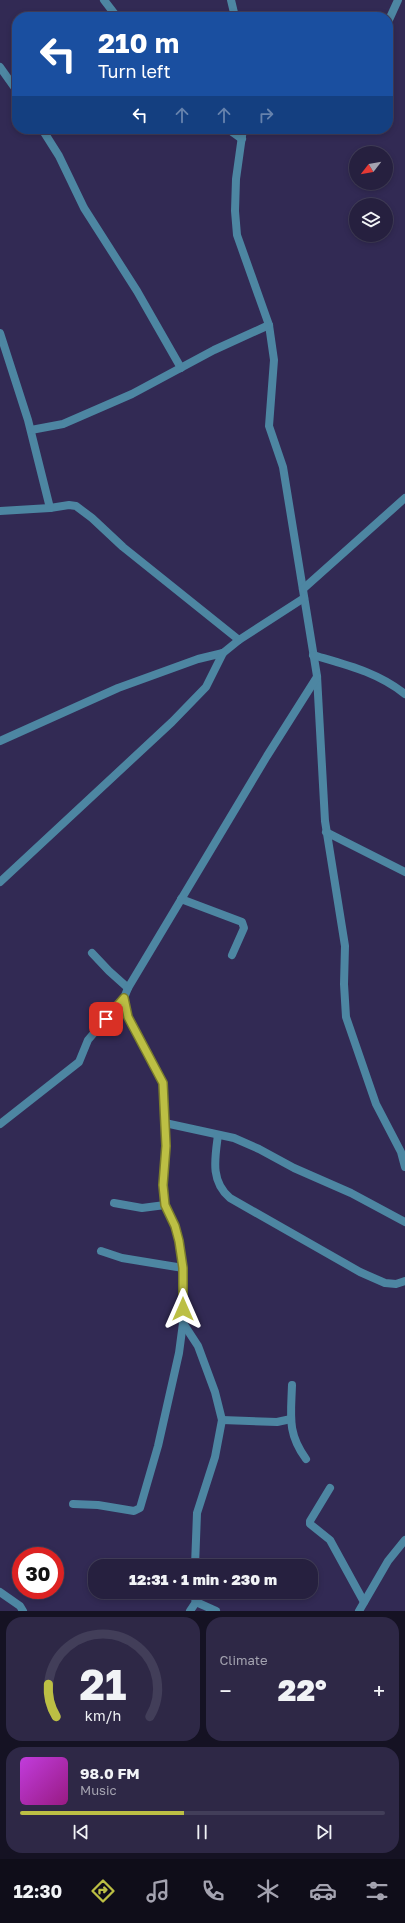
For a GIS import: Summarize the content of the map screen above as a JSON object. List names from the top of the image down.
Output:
{
  "north": "bottom left",
  "page": {
    "turn": ["210 m", "Turn left"],
    "limit": "30",
    "trip": "12:31 · 1 min · 230 m",
    "tile": "Climate",
    "heat": ["−", "22°", "+"],
    "song": ["98.0 FM", "Music"],
    "tabs": "12:30",
    "gauge": ["21", "km/h"]
  }
}
